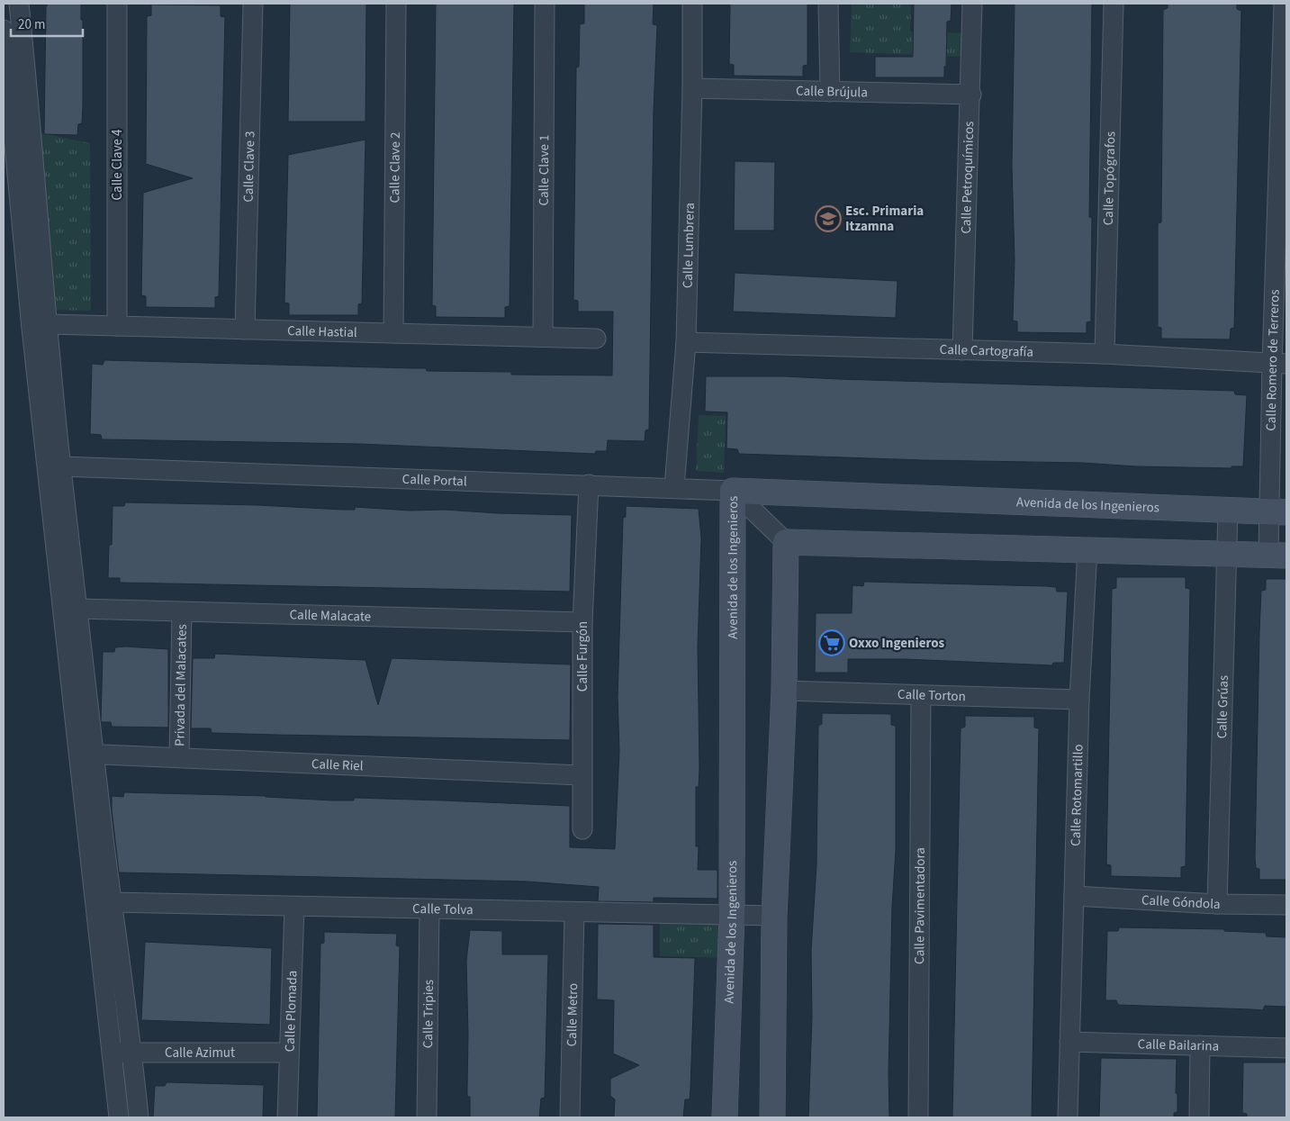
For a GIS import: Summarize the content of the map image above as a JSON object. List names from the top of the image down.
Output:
{
  "streets": {
    "street": [
      "Calle Brújula",
      "Calle Clave 4",
      "Calle Clave 3",
      "Calle Clave 2",
      "Calle Clave 1",
      "Calle Petroquímicos",
      "Calle Topógrafos",
      "Calle Lumbrera",
      "Calle Hastial",
      "Calle Cartografía",
      "Calle Romero de Terreros",
      "Calle Portal",
      "Avenida de los Ingenieros",
      "Calle Malacate",
      "Calle Furgón",
      "Privada del Malacates",
      "Calle Torton",
      "Calle Grúas",
      "Calle Riel",
      "Calle Rotomartillo",
      "Calle Góndola",
      "Calle Pavimentadora",
      "Calle Tolva",
      "Calle Plomada",
      "Calle Tripies",
      "Calle Metro",
      "Calle Bailarina",
      "Calle Azimut"
    ]
  },
  "crossings": [
    ["Calle Brújula", "Calle Petroquímicos"],
    ["Calle Brújula", "Calle Lumbrera"],
    ["Calle Clave 4", "Calle Hastial"],
    ["Calle Clave 3", "Calle Hastial"],
    ["Calle Clave 2", "Calle Hastial"],
    ["Calle Clave 1", "Calle Hastial"],
    ["Calle Petroquímicos", "Calle Cartografía"],
    ["Calle Topógrafos", "Calle Cartografía"],
    ["Calle Lumbrera", "Calle Cartografía"],
    ["Calle Lumbrera", "Calle Portal"],
    ["Calle Cartografía", "Calle Romero de Terreros"],
    ["Calle Romero de Terreros", "Avenida de los Ingenieros"],
    ["Calle Portal", "Avenida de los Ingenieros"],
    ["Calle Portal", "Calle Furgón"],
    ["Avenida de los Ingenieros", "Calle Grúas"],
    ["Avenida de los Ingenieros", "Calle Tolva"],
    ["Calle Malacate", "Calle Furgón"],
    ["Calle Malacate", "Privada del Malacates"],
    ["Calle Furgón", "Calle Riel"],
    ["Privada del Malacates", "Calle Riel"],
    ["Calle Torton", "Calle Rotomartillo"],
    ["Calle Torton", "Calle Pavimentadora"],
    ["Calle Grúas", "Calle Góndola"],
    ["Calle Rotomartillo", "Calle Góndola"],
    ["Calle Rotomartillo", "Calle Bailarina"],
    ["Calle Tolva", "Calle Plomada"],
    ["Calle Tolva", "Calle Tripies"],
    ["Calle Tolva", "Calle Metro"],
    ["Calle Plomada", "Calle Azimut"]
  ],
  "places": {
    "school or university": ["Esc. Primaria Itzamna"],
    "supermarket": ["Oxxo Ingenieros"]
  },
  "scale_bar": "20 m"
}
